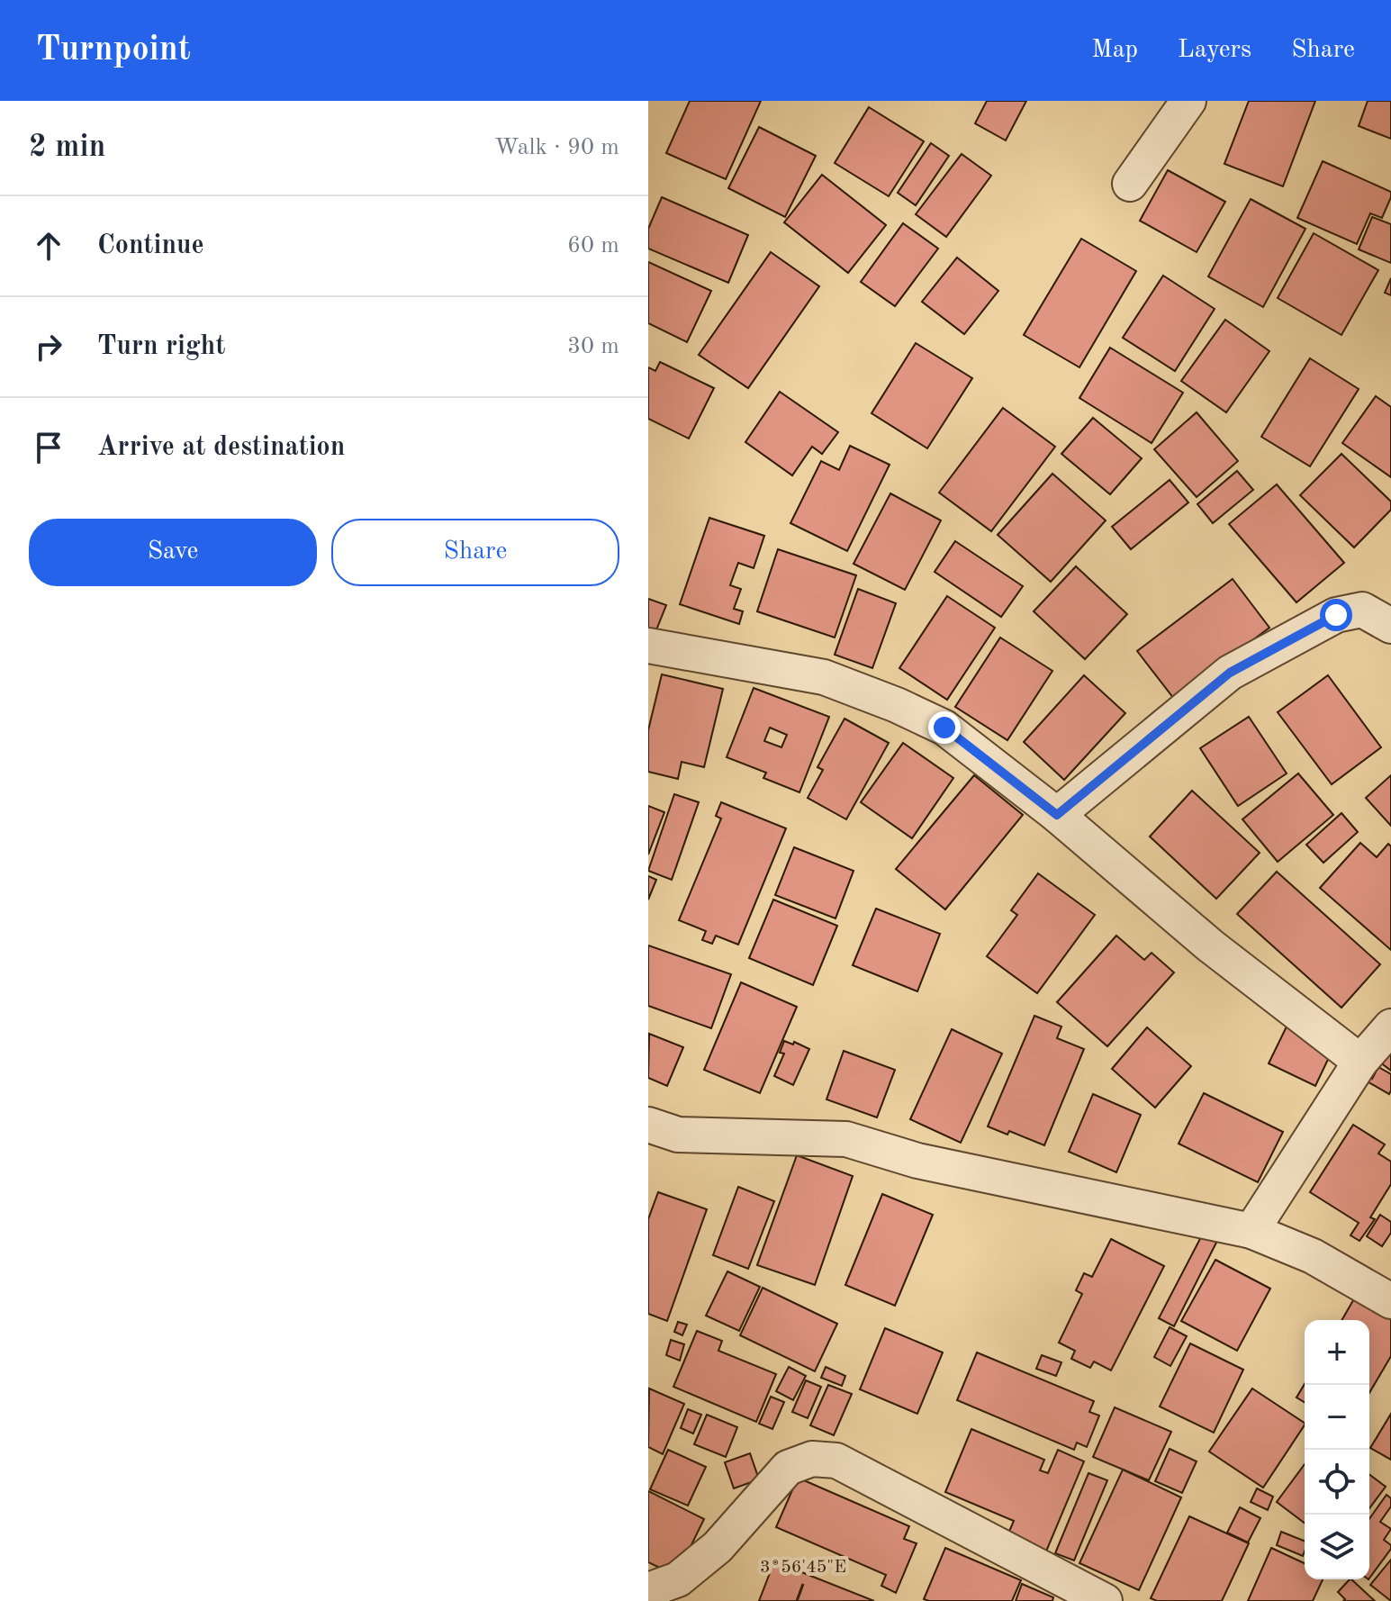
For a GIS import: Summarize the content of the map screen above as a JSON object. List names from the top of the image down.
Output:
{
  "page": {
    "header": "Turnpoint",
    "nav": ["Map", "Layers", "Share"],
    "heading": ["2 min", "Walk · 90 m"],
    "list": [
      ["Continue", "60 m"],
      ["Turn right", "30 m"],
      "Arrive at destination"
    ],
    "buttons": ["Save", "Share"],
    "map_buttons": ["+", "−"]
  },
  "coordinates": ["3°56'45\"E"]
}
